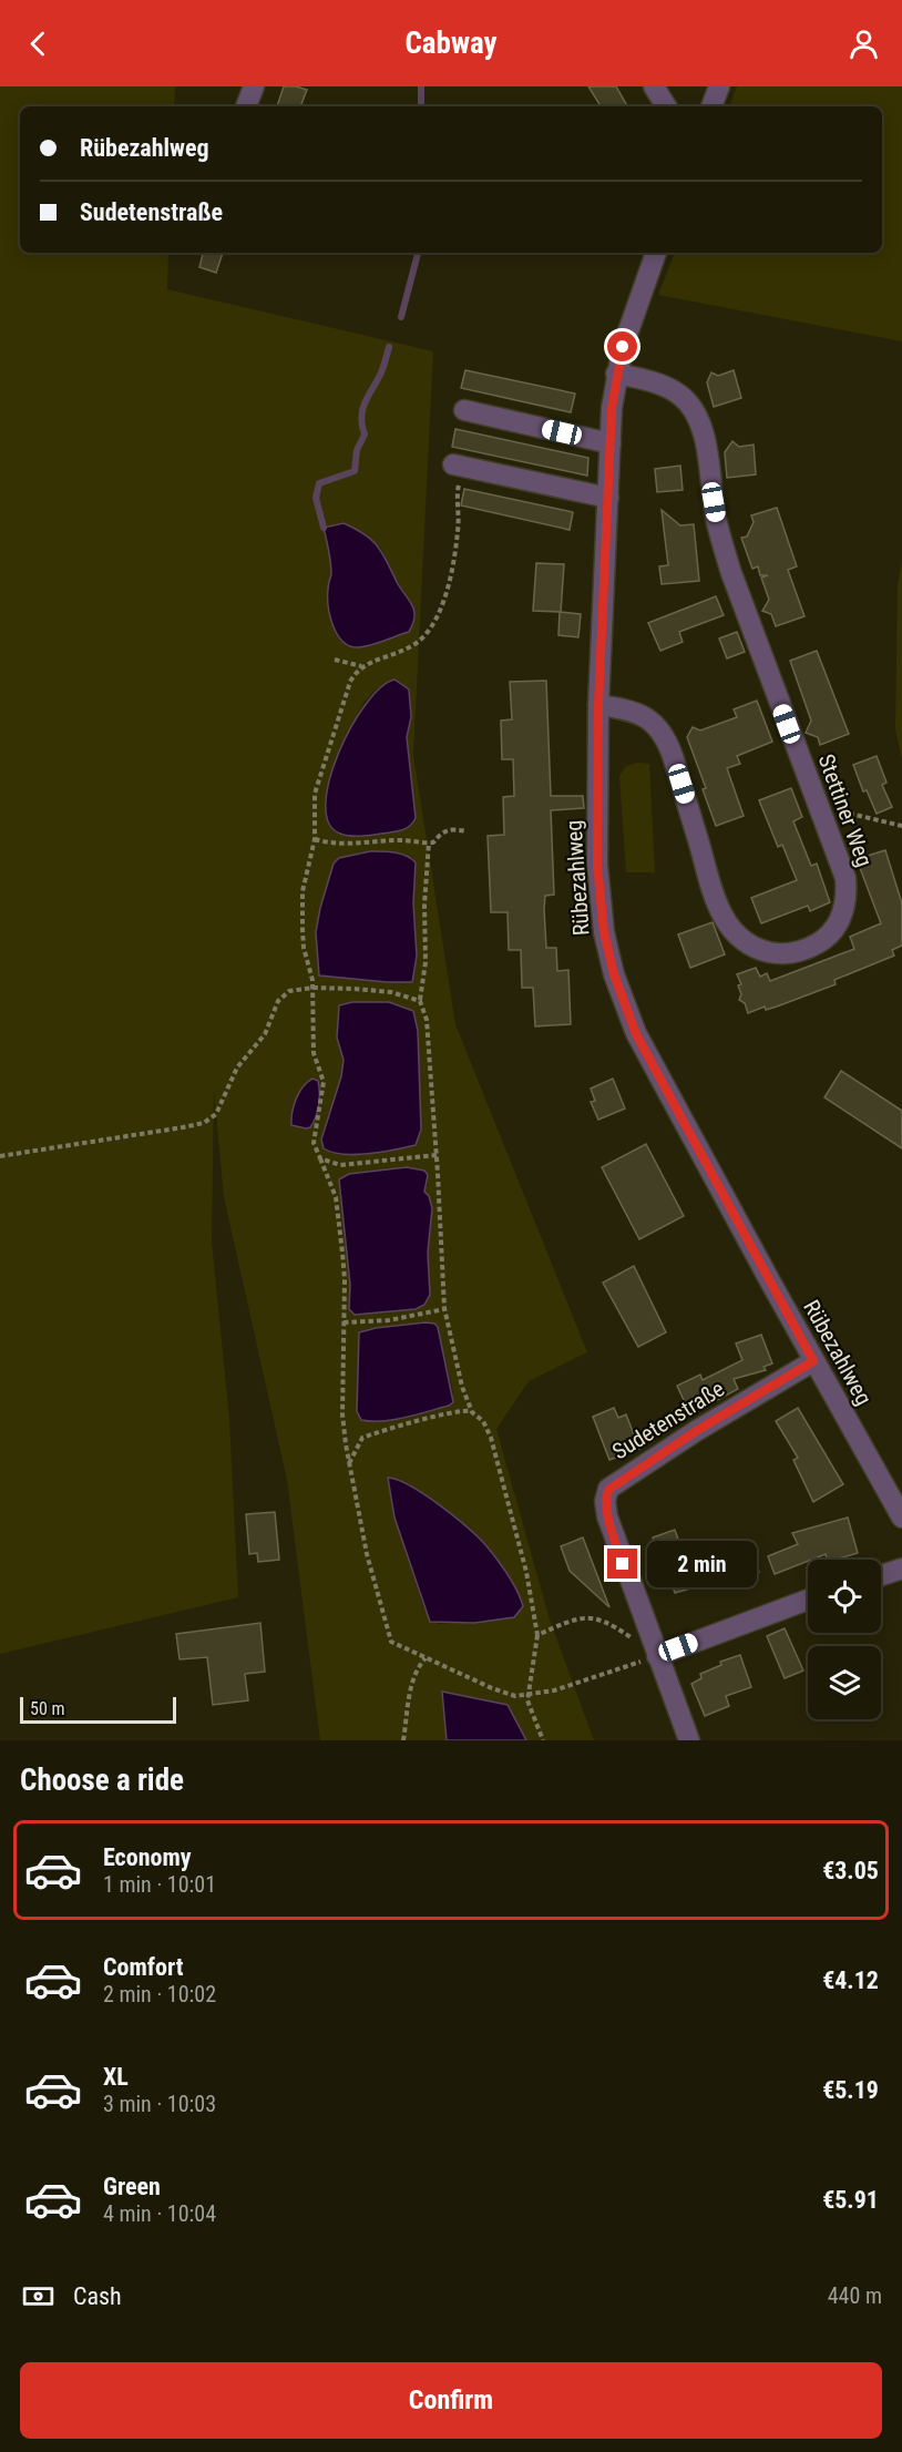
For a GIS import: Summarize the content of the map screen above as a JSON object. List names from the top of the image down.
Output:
{
  "streets": {
    "street": ["Stettiner Weg", "Rübezahlweg", "Sudetenstraße"]
  },
  "crossings": [
    ["Stettiner Weg", "Rübezahlweg"],
    ["Rübezahlweg", "Sudetenstraße"]
  ],
  "scale_bar": "50 m",
  "page": {
    "header": "Cabway",
    "banner": ["Rübezahlweg", "Sudetenstraße"],
    "bubble": "2 min",
    "scale": "50 m",
    "heading": "Choose a ride",
    "list": [
      {
        "name": "Economy",
        "note": "1 min · 10:01",
        "value": "€3.05"
      },
      {
        "name": "Comfort",
        "note": "2 min · 10:02",
        "value": "€4.12"
      },
      {
        "name": "XL",
        "note": "3 min · 10:03",
        "value": "€5.19"
      },
      {
        "name": "Green",
        "note": "4 min · 10:04",
        "value": "€5.91"
      }
    ],
    "pay": ["Cash", "440 m"],
    "buttons": "Confirm"
  }
}
